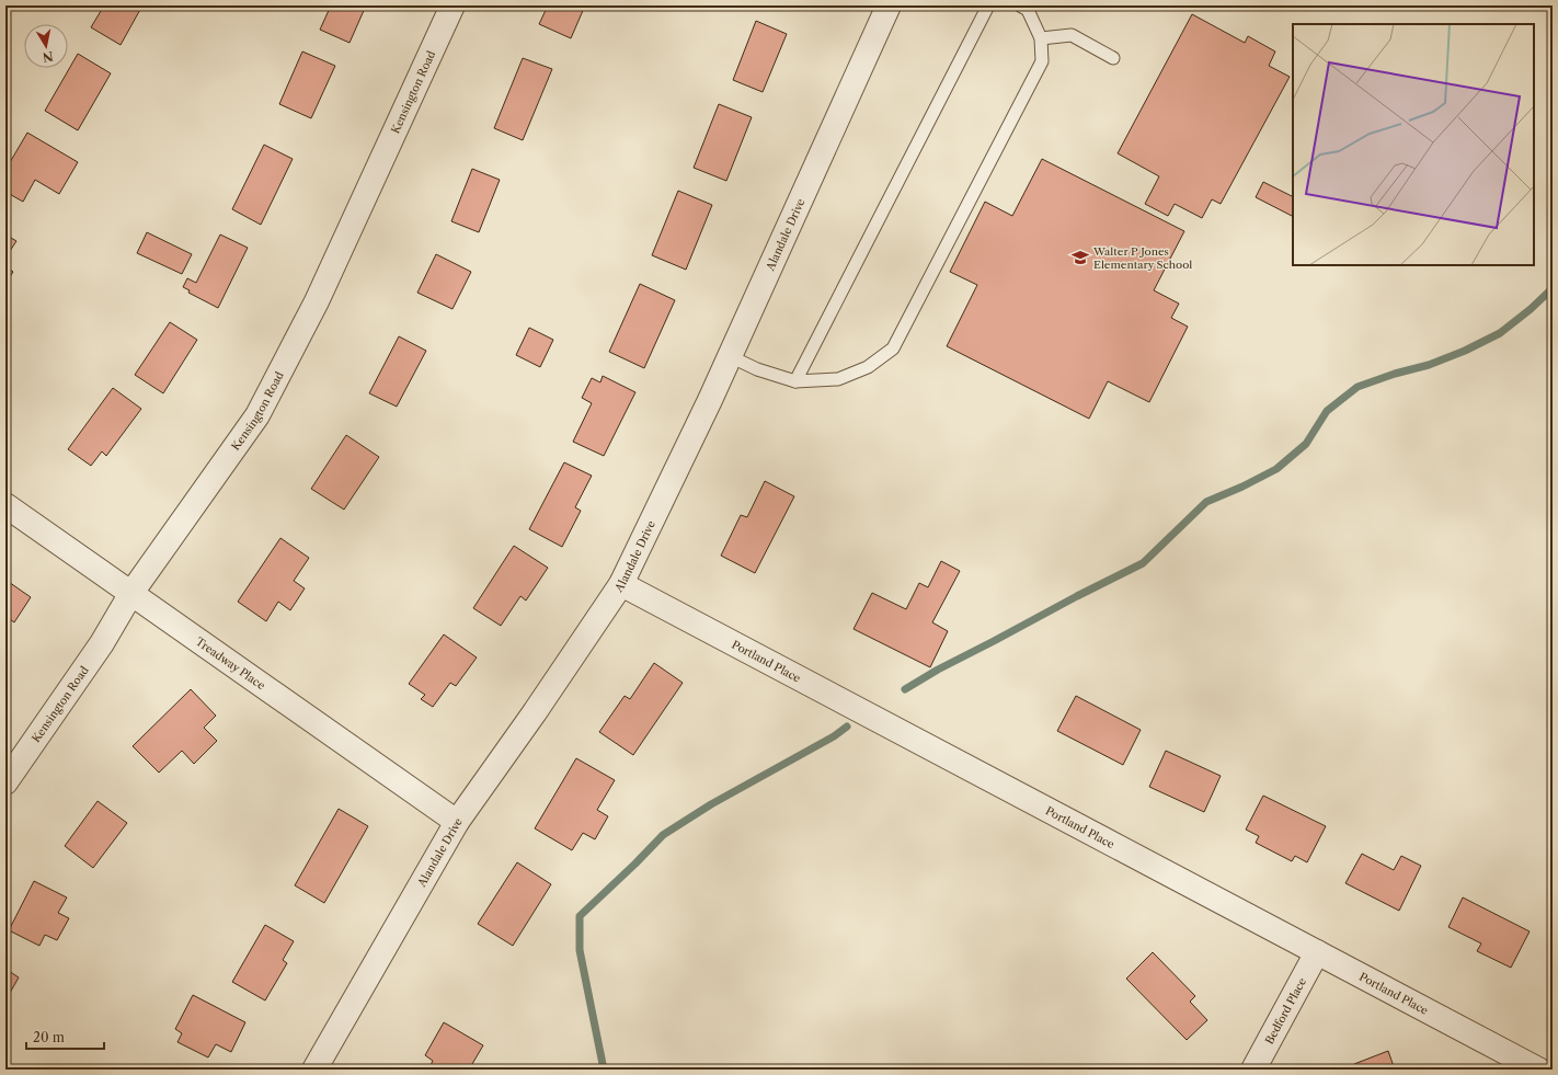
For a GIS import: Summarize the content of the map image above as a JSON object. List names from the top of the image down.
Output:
{
  "streets": {
    "street": [
      "Kensington Road",
      "Alandale Drive",
      "Portland Place",
      "Treadway Place",
      "Bedford Place"
    ]
  },
  "crossings": [
    ["Kensington Road", "Treadway Place"],
    ["Alandale Drive", "Portland Place"],
    ["Alandale Drive", "Treadway Place"],
    ["Portland Place", "Bedford Place"]
  ],
  "places": {
    "school or university": ["Walter P Jones Elementary School"]
  },
  "scale_bar": "20 m",
  "north": "bottom"
}
